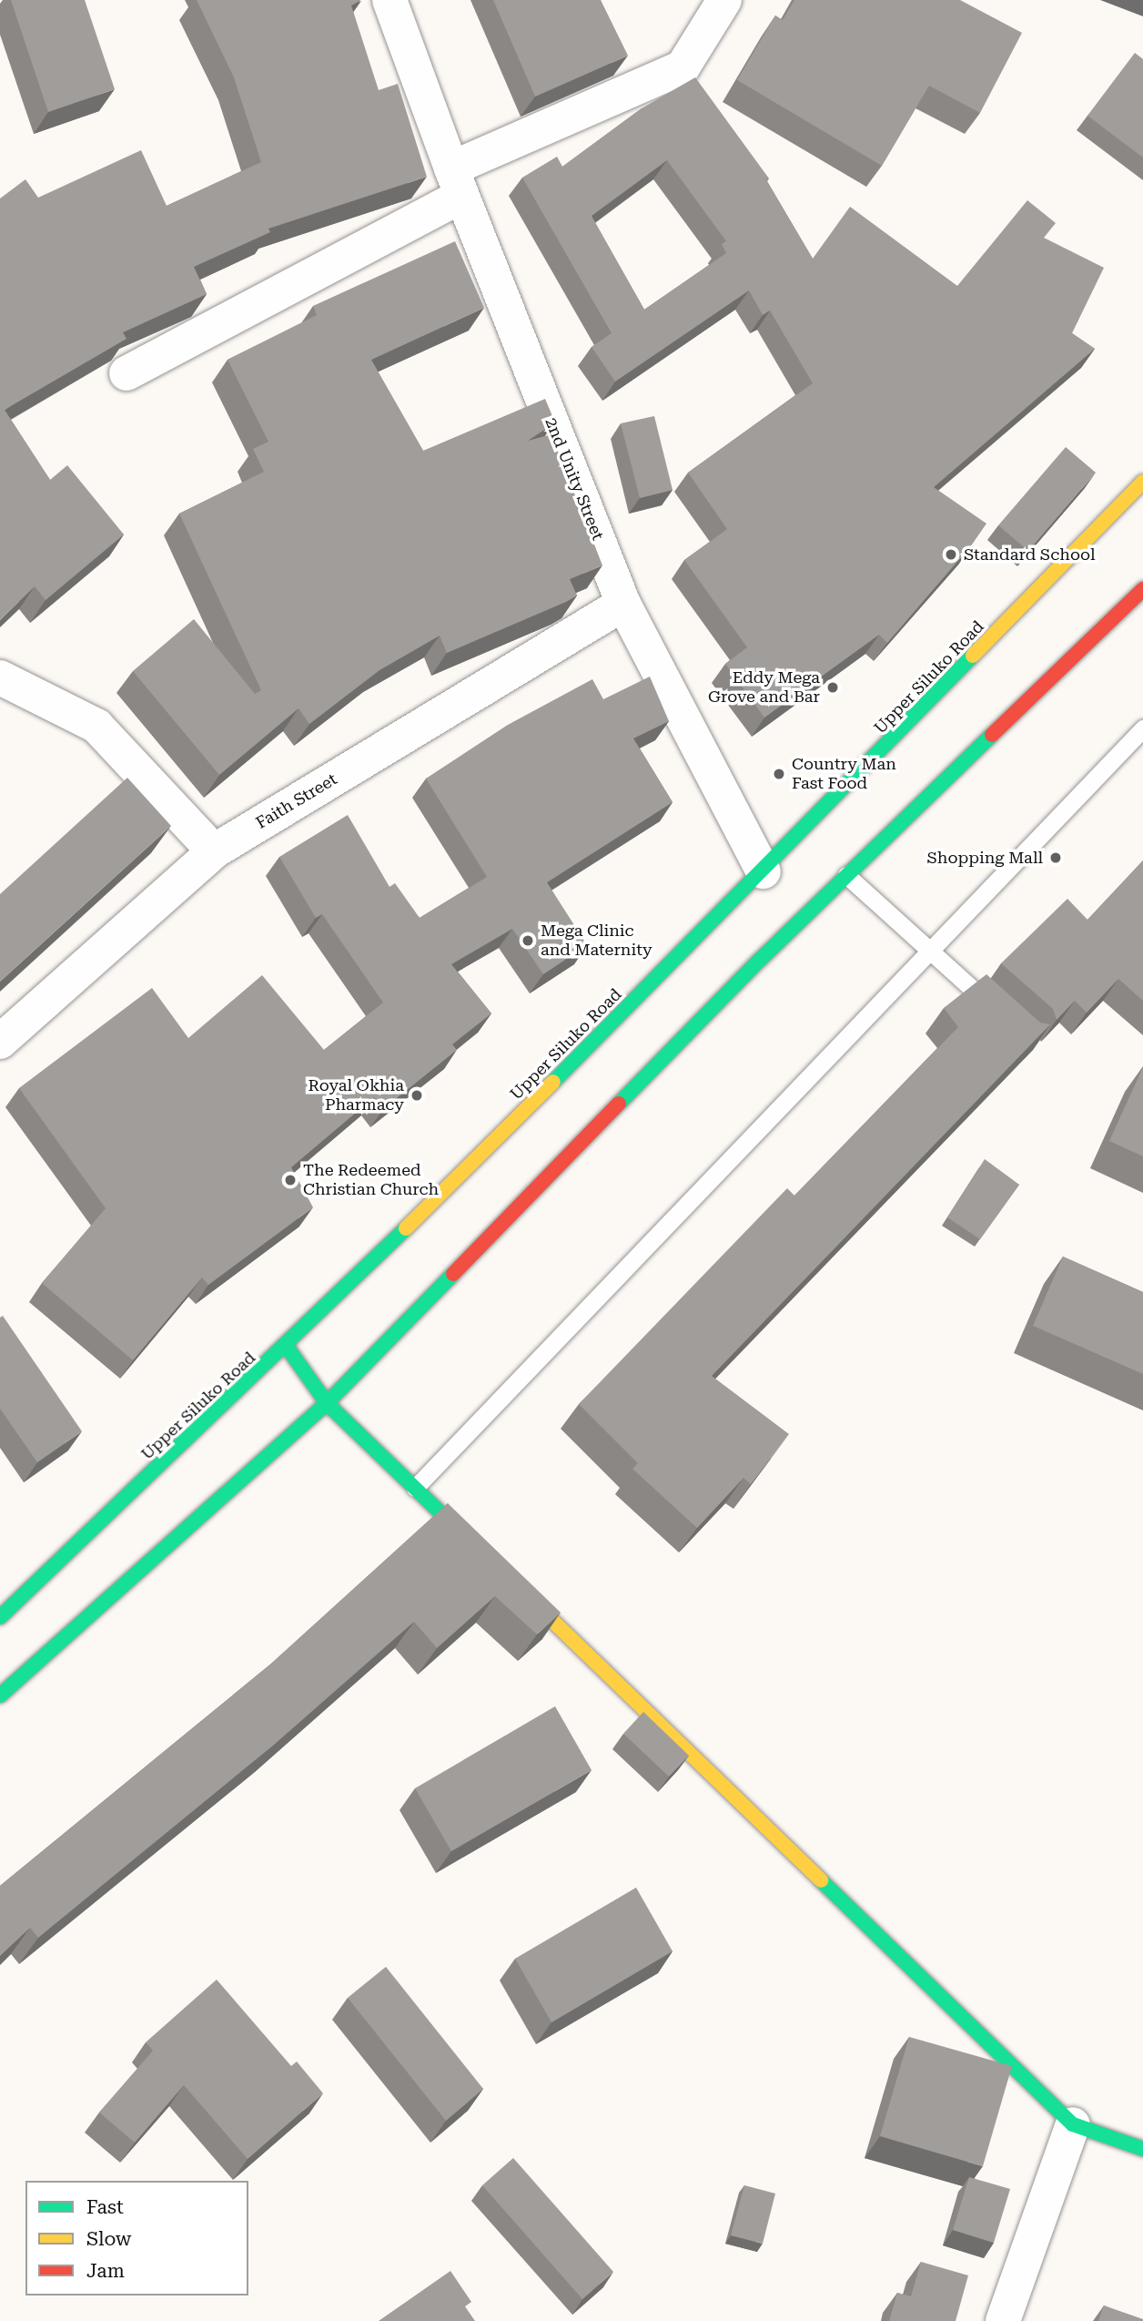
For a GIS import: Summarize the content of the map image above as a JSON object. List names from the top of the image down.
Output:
{
  "streets": {
    "main road": ["Upper Siluko Road"],
    "street": ["2nd Unity Street", "Faith Street"]
  },
  "crossings": [
    ["2nd Unity Street", "Upper Siluko Road"],
    ["2nd Unity Street", "Faith Street"]
  ],
  "places": [
    "Standard School",
    "Eddy Mega Grove and Bar",
    "Country Man Fast Food",
    "Shopping Mall",
    "Mega Clinic and Maternity",
    "Royal Okhia Pharmacy",
    "The Redeemed Christian Church"
  ],
  "legend": ["Fast", "Slow", "Jam"]
}
